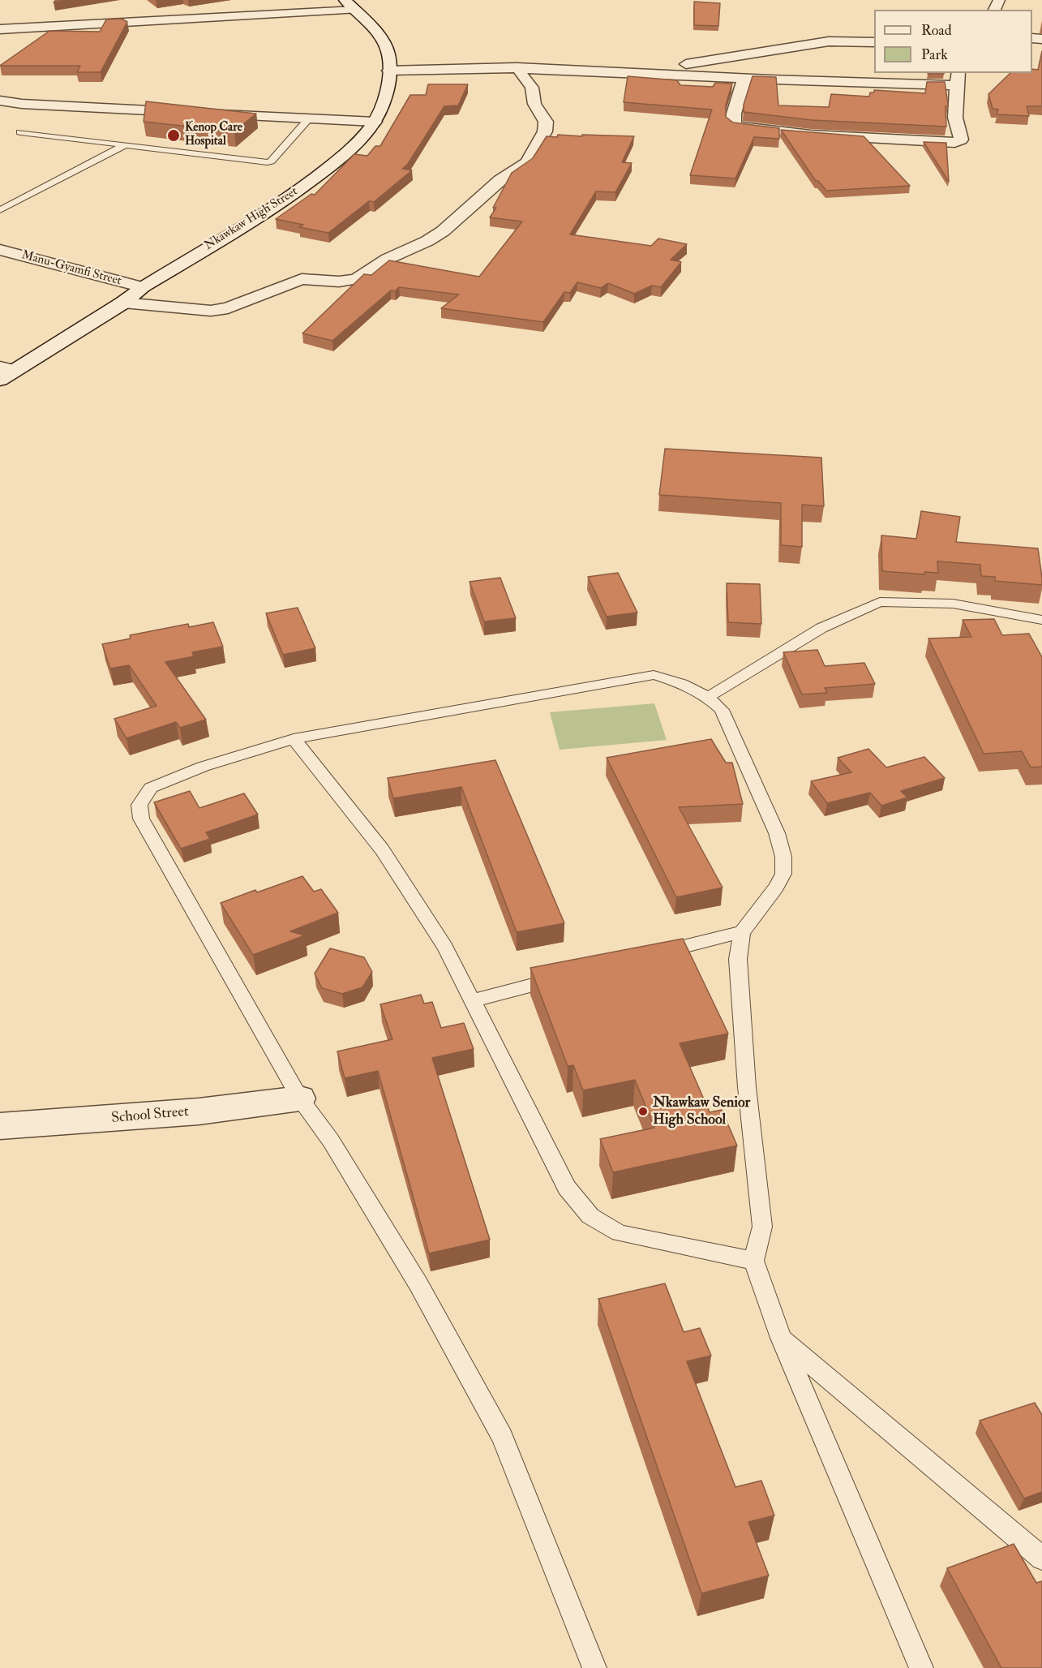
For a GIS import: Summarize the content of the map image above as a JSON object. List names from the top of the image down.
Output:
{
  "streets": {
    "street": ["Nkawkaw High Street", "Manu-Gyamfi Street", "School Street"]
  },
  "crossings": [
    ["Nkawkaw High Street", "Manu-Gyamfi Street"]
  ],
  "places": ["Kenop Care Hospital", "Nkawkaw Senior High School"],
  "legend": ["Road", "Park"]
}
